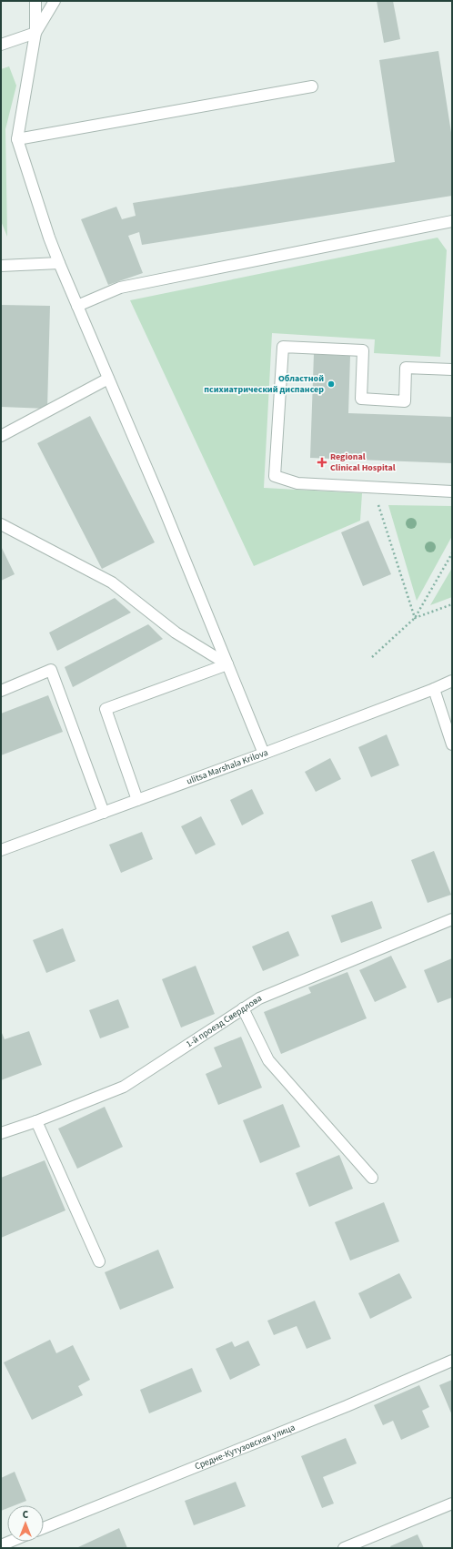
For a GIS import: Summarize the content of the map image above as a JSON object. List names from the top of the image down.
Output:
{
  "streets": {
    "street": ["ulitsa Marshala Krilova", "1-й проезд Свердлова", "Средне-Кутузовская улица"]
  },
  "places": {
    "other": ["Областной психиатрический диспансер"],
    "health": ["Regional Clinical Hospital"]
  },
  "north": "top"
}
